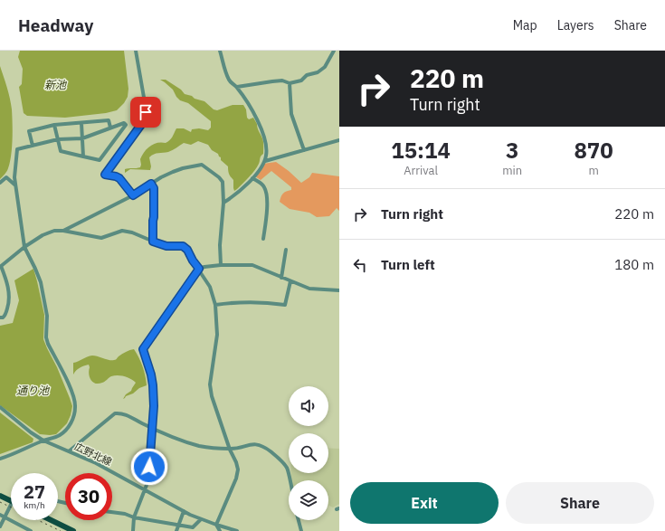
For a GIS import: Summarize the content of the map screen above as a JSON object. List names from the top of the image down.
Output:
{
  "streets": {
    "street": ["広野北線"]
  },
  "water": ["新池", "通り池"],
  "page": {
    "header": "Headway",
    "nav": ["Map", "Layers", "Share"],
    "turn": ["220 m", "Turn right"],
    "eta": [
      "15:14",
      "Arrival",
      "3",
      "min",
      "870",
      "m"
    ],
    "list": [
      {
        "name": "Turn right",
        "value": "220 m"
      },
      {
        "name": "Turn left",
        "value": "180 m"
      }
    ],
    "speed": "27 km/h",
    "limit": "30",
    "buttons": ["Exit", "Share"]
  }
}
